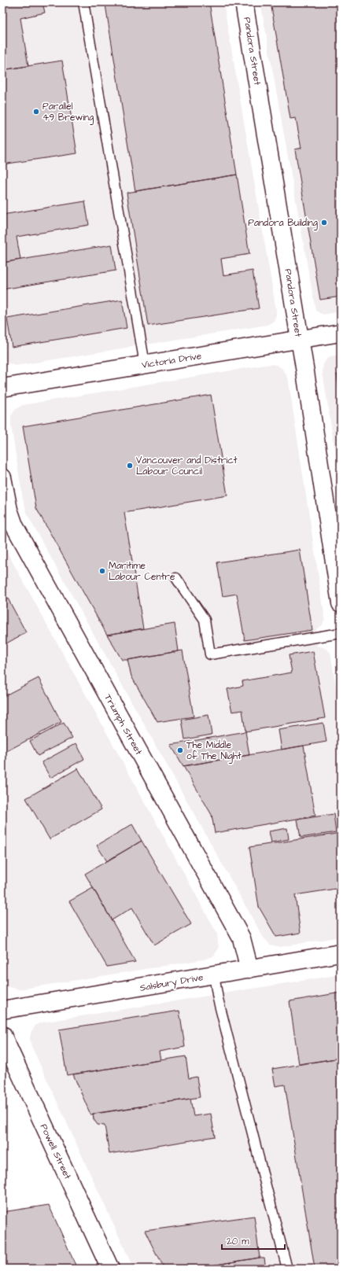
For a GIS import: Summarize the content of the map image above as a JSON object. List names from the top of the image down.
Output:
{
  "streets": {
    "street": [
      "Pandora Street",
      "Victoria Drive",
      "Triumph Street",
      "Salsbury Drive",
      "Powell Street"
    ]
  },
  "crossings": [
    ["Pandora Street", "Victoria Drive"],
    ["Triumph Street", "Salsbury Drive"]
  ],
  "places": [
    "Parallel 49 Brewing",
    "Pandora Building",
    "Vancouver and District Labour Council",
    "Maritime Labour Centre",
    "The Middle of The Night"
  ],
  "scale_bar": "20 m"
}
